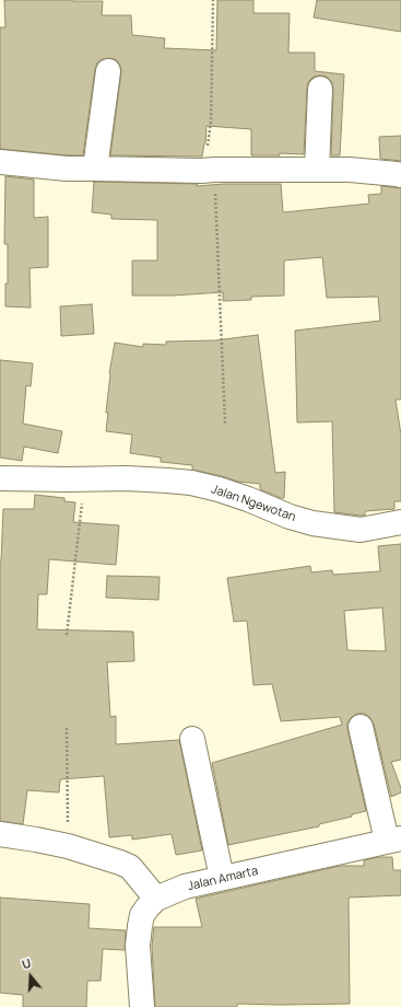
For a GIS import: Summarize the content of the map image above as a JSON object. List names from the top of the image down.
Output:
{
  "streets": {
    "street": ["Jalan Ngewotan", "Jalan Amarta"]
  },
  "north": "top"
}
